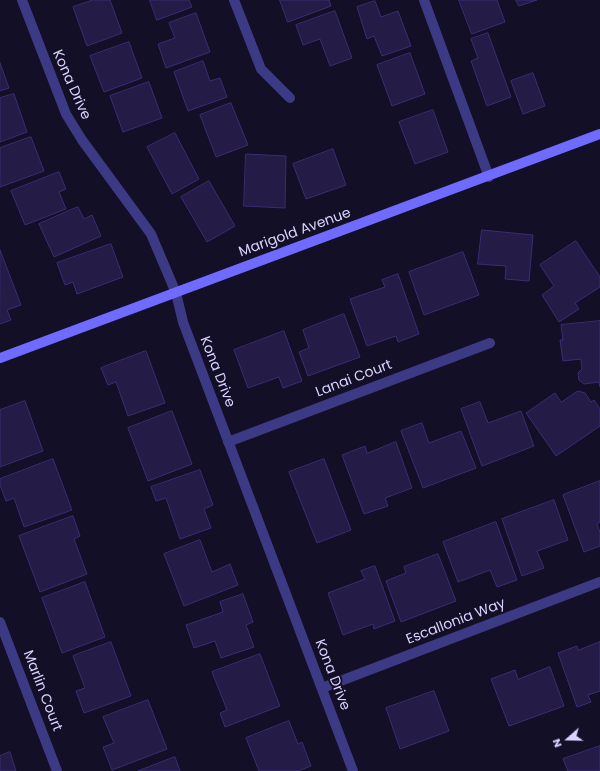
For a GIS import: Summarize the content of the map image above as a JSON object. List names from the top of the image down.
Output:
{
  "streets": {
    "street": [
      "Kona Drive",
      "Marigold Avenue",
      "Lanai Court",
      "Escallonia Way",
      "Marlin Court"
    ]
  },
  "crossings": [
    ["Kona Drive", "Marigold Avenue"],
    ["Kona Drive", "Lanai Court"],
    ["Kona Drive", "Escallonia Way"]
  ],
  "north": "left"
}
